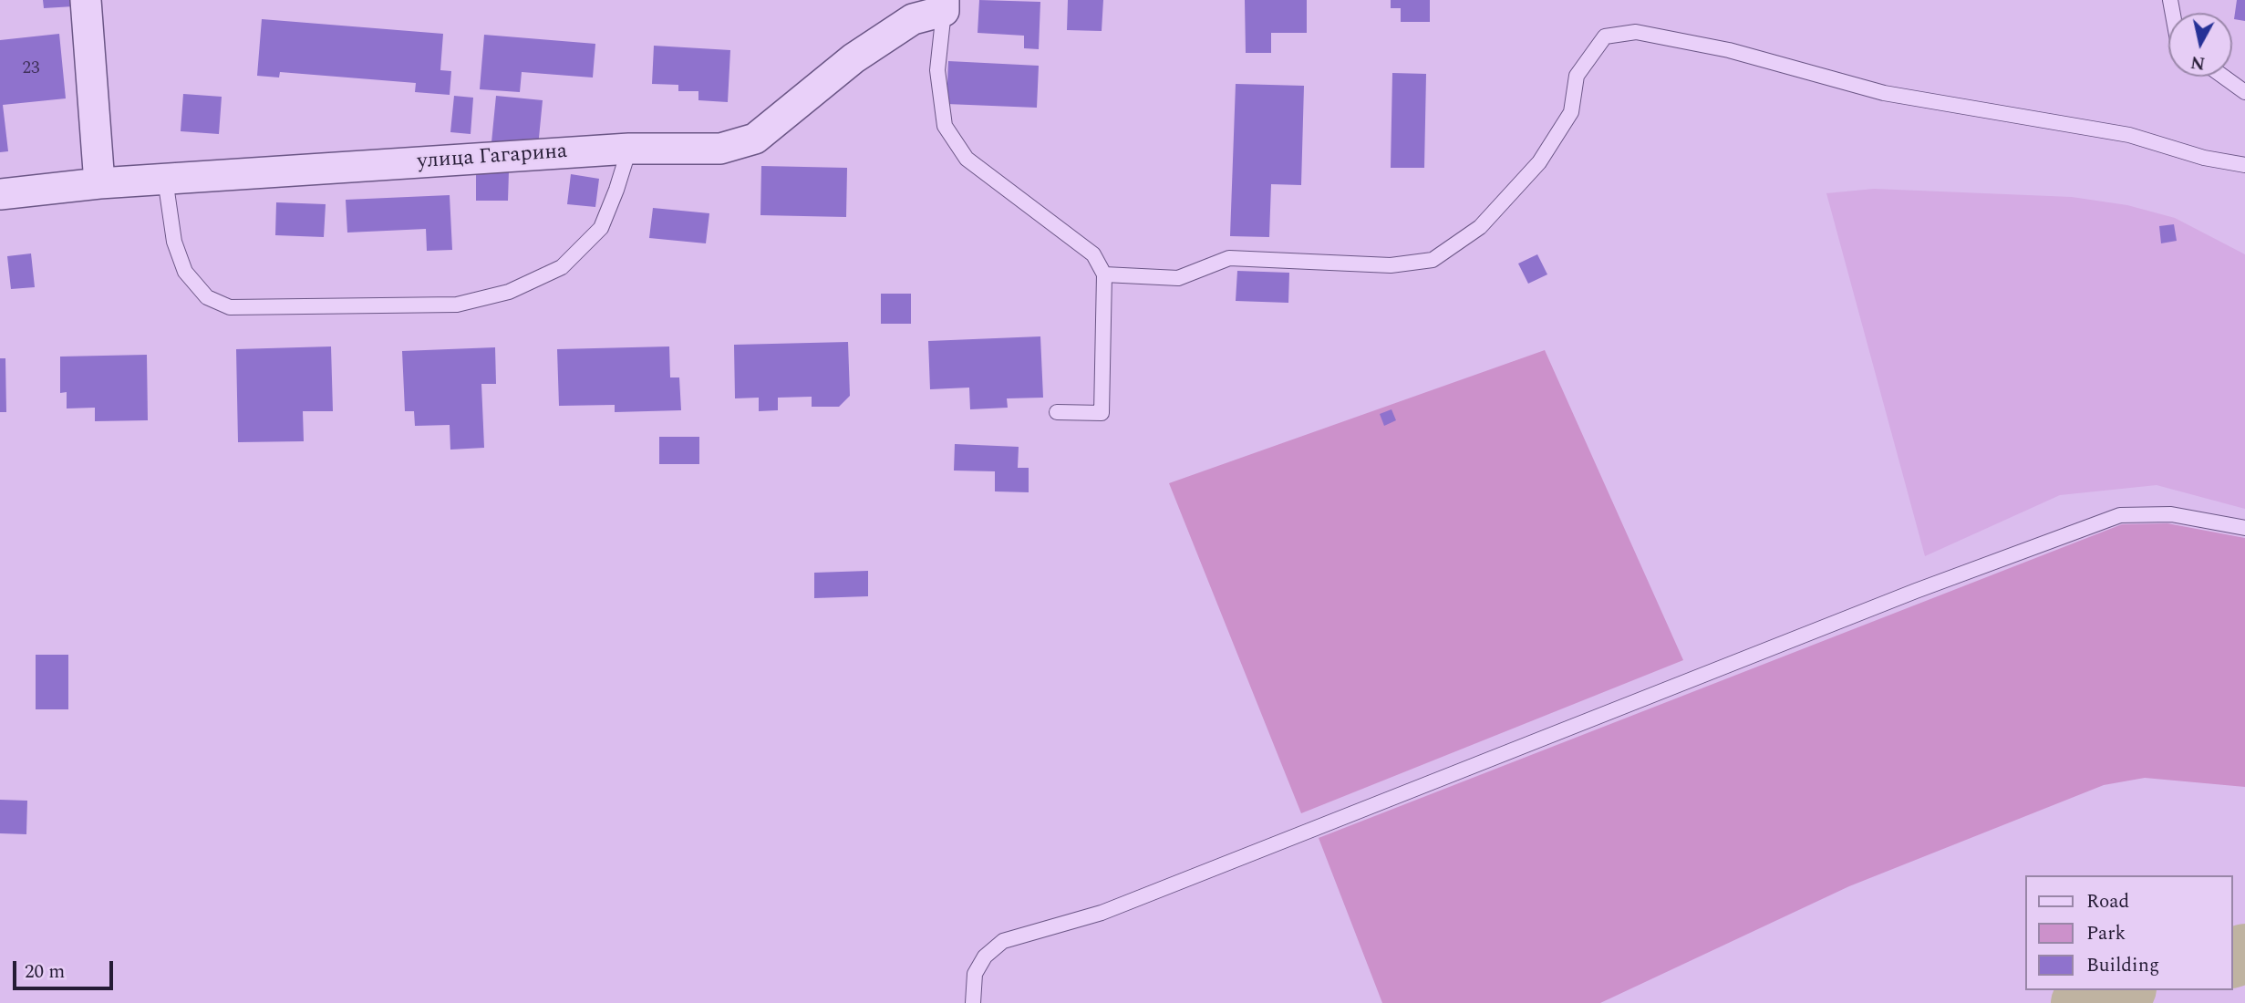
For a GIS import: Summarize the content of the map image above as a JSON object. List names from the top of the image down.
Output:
{
  "streets": {
    "street": ["улица Гагарина"]
  },
  "house_numbers": ["23"],
  "legend": ["Road", "Park", "Building"],
  "scale_bar": "20 m",
  "north": "bottom"
}
